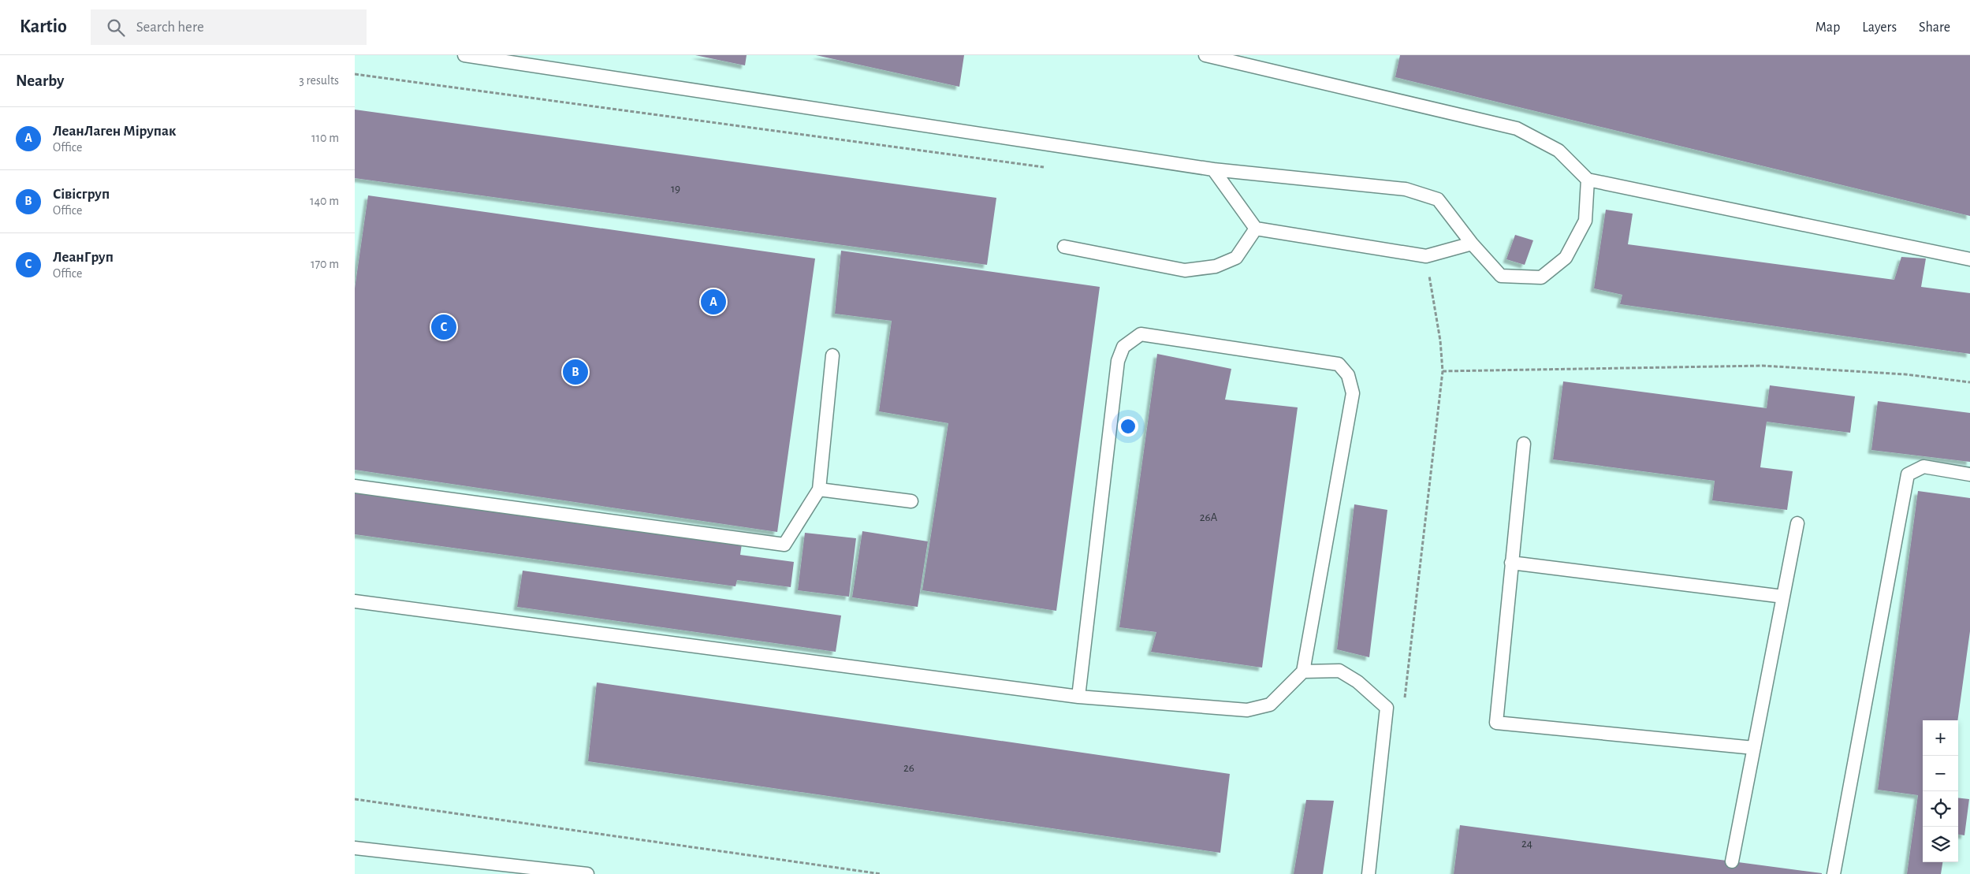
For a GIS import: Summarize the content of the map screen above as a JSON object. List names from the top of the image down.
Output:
{
  "house_numbers": [
    "19",
    "26А",
    "26",
    "24"
  ],
  "page": {
    "header": "Kartio",
    "search": "Search here",
    "nav": ["Map", "Layers", "Share"],
    "heading": ["Nearby", "3 results"],
    "list": [
      {
        "mark": "A",
        "name": "ЛеанЛаген Мірупак",
        "note": "Office",
        "value": "110 m"
      },
      {
        "mark": "B",
        "name": "Сівісгруп",
        "note": "Office",
        "value": "140 m"
      },
      {
        "mark": "C",
        "name": "ЛеанГруп",
        "note": "Office",
        "value": "170 m"
      }
    ],
    "pins": ["A", "C", "B"],
    "map_buttons": ["+", "−"]
  }
}
